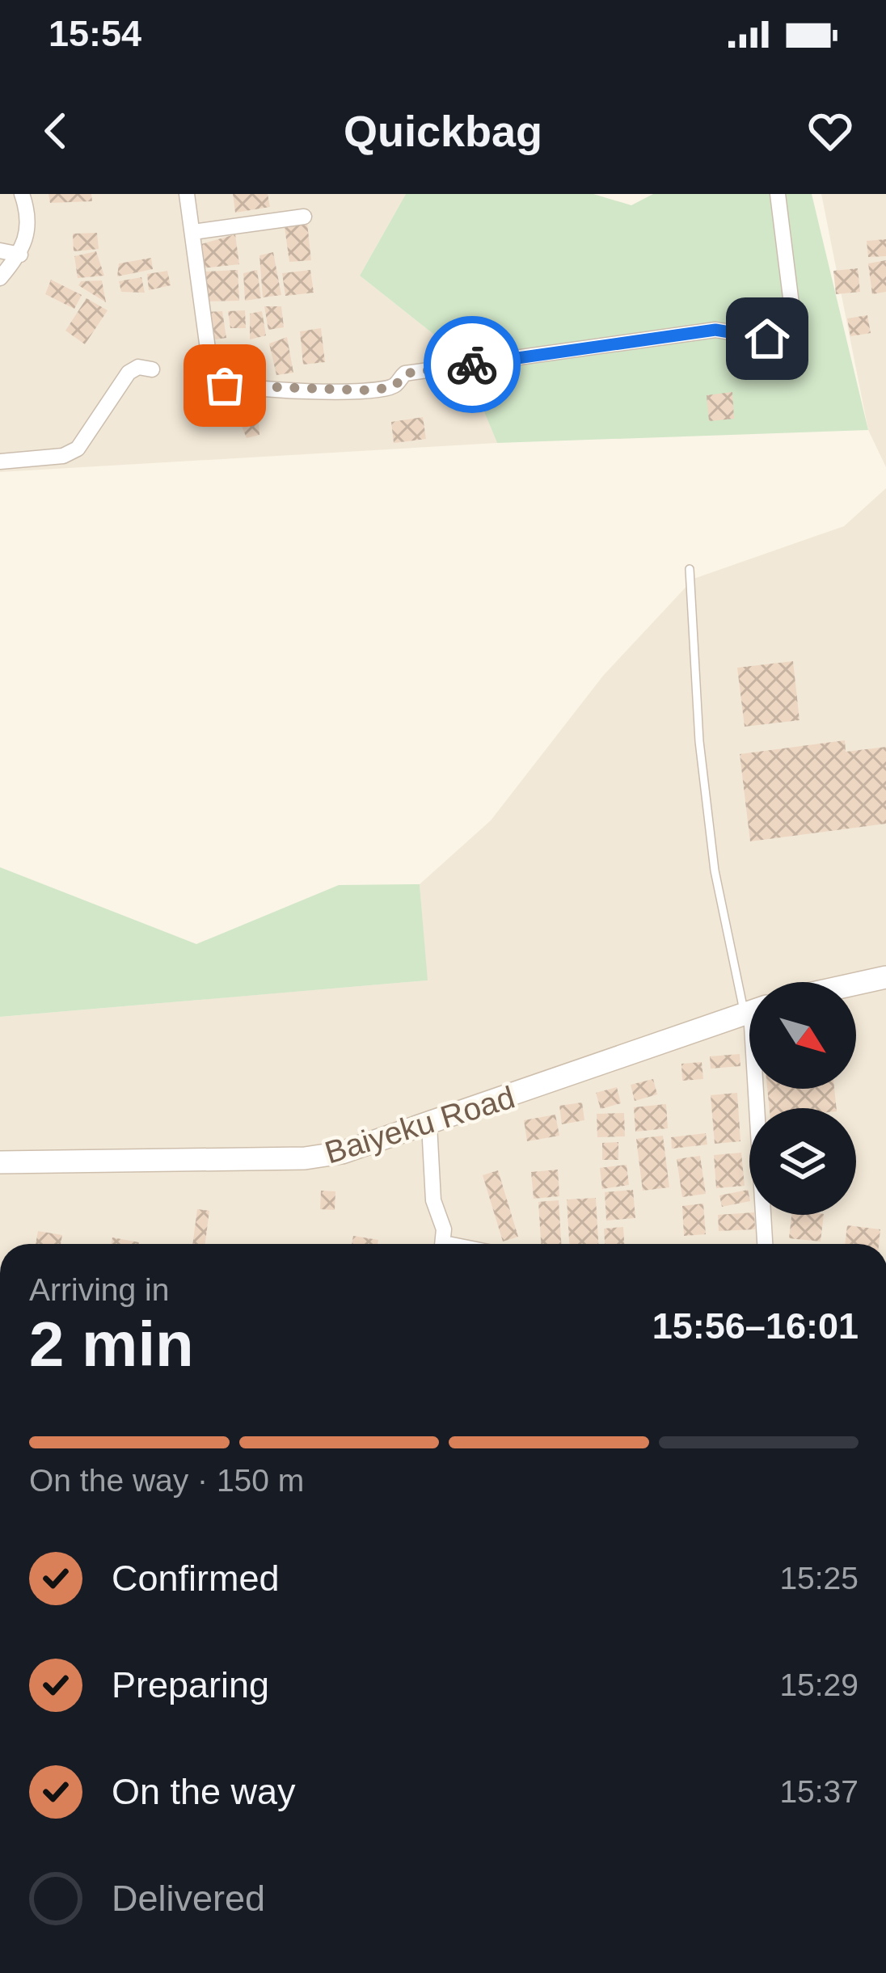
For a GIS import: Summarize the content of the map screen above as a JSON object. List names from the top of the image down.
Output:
{
  "streets": {
    "main road": ["Baiyeku Road"]
  },
  "north": "bottom right",
  "page": {
    "status": "15:54",
    "header": "Quickbag",
    "heading": ["2 min", "Arriving in", "15:56–16:01"],
    "bar": "On the way · 150 m",
    "list": [
      ["Confirmed", "15:25"],
      ["Preparing", "15:29"],
      ["On the way", "15:37"],
      "Delivered"
    ]
  }
}
